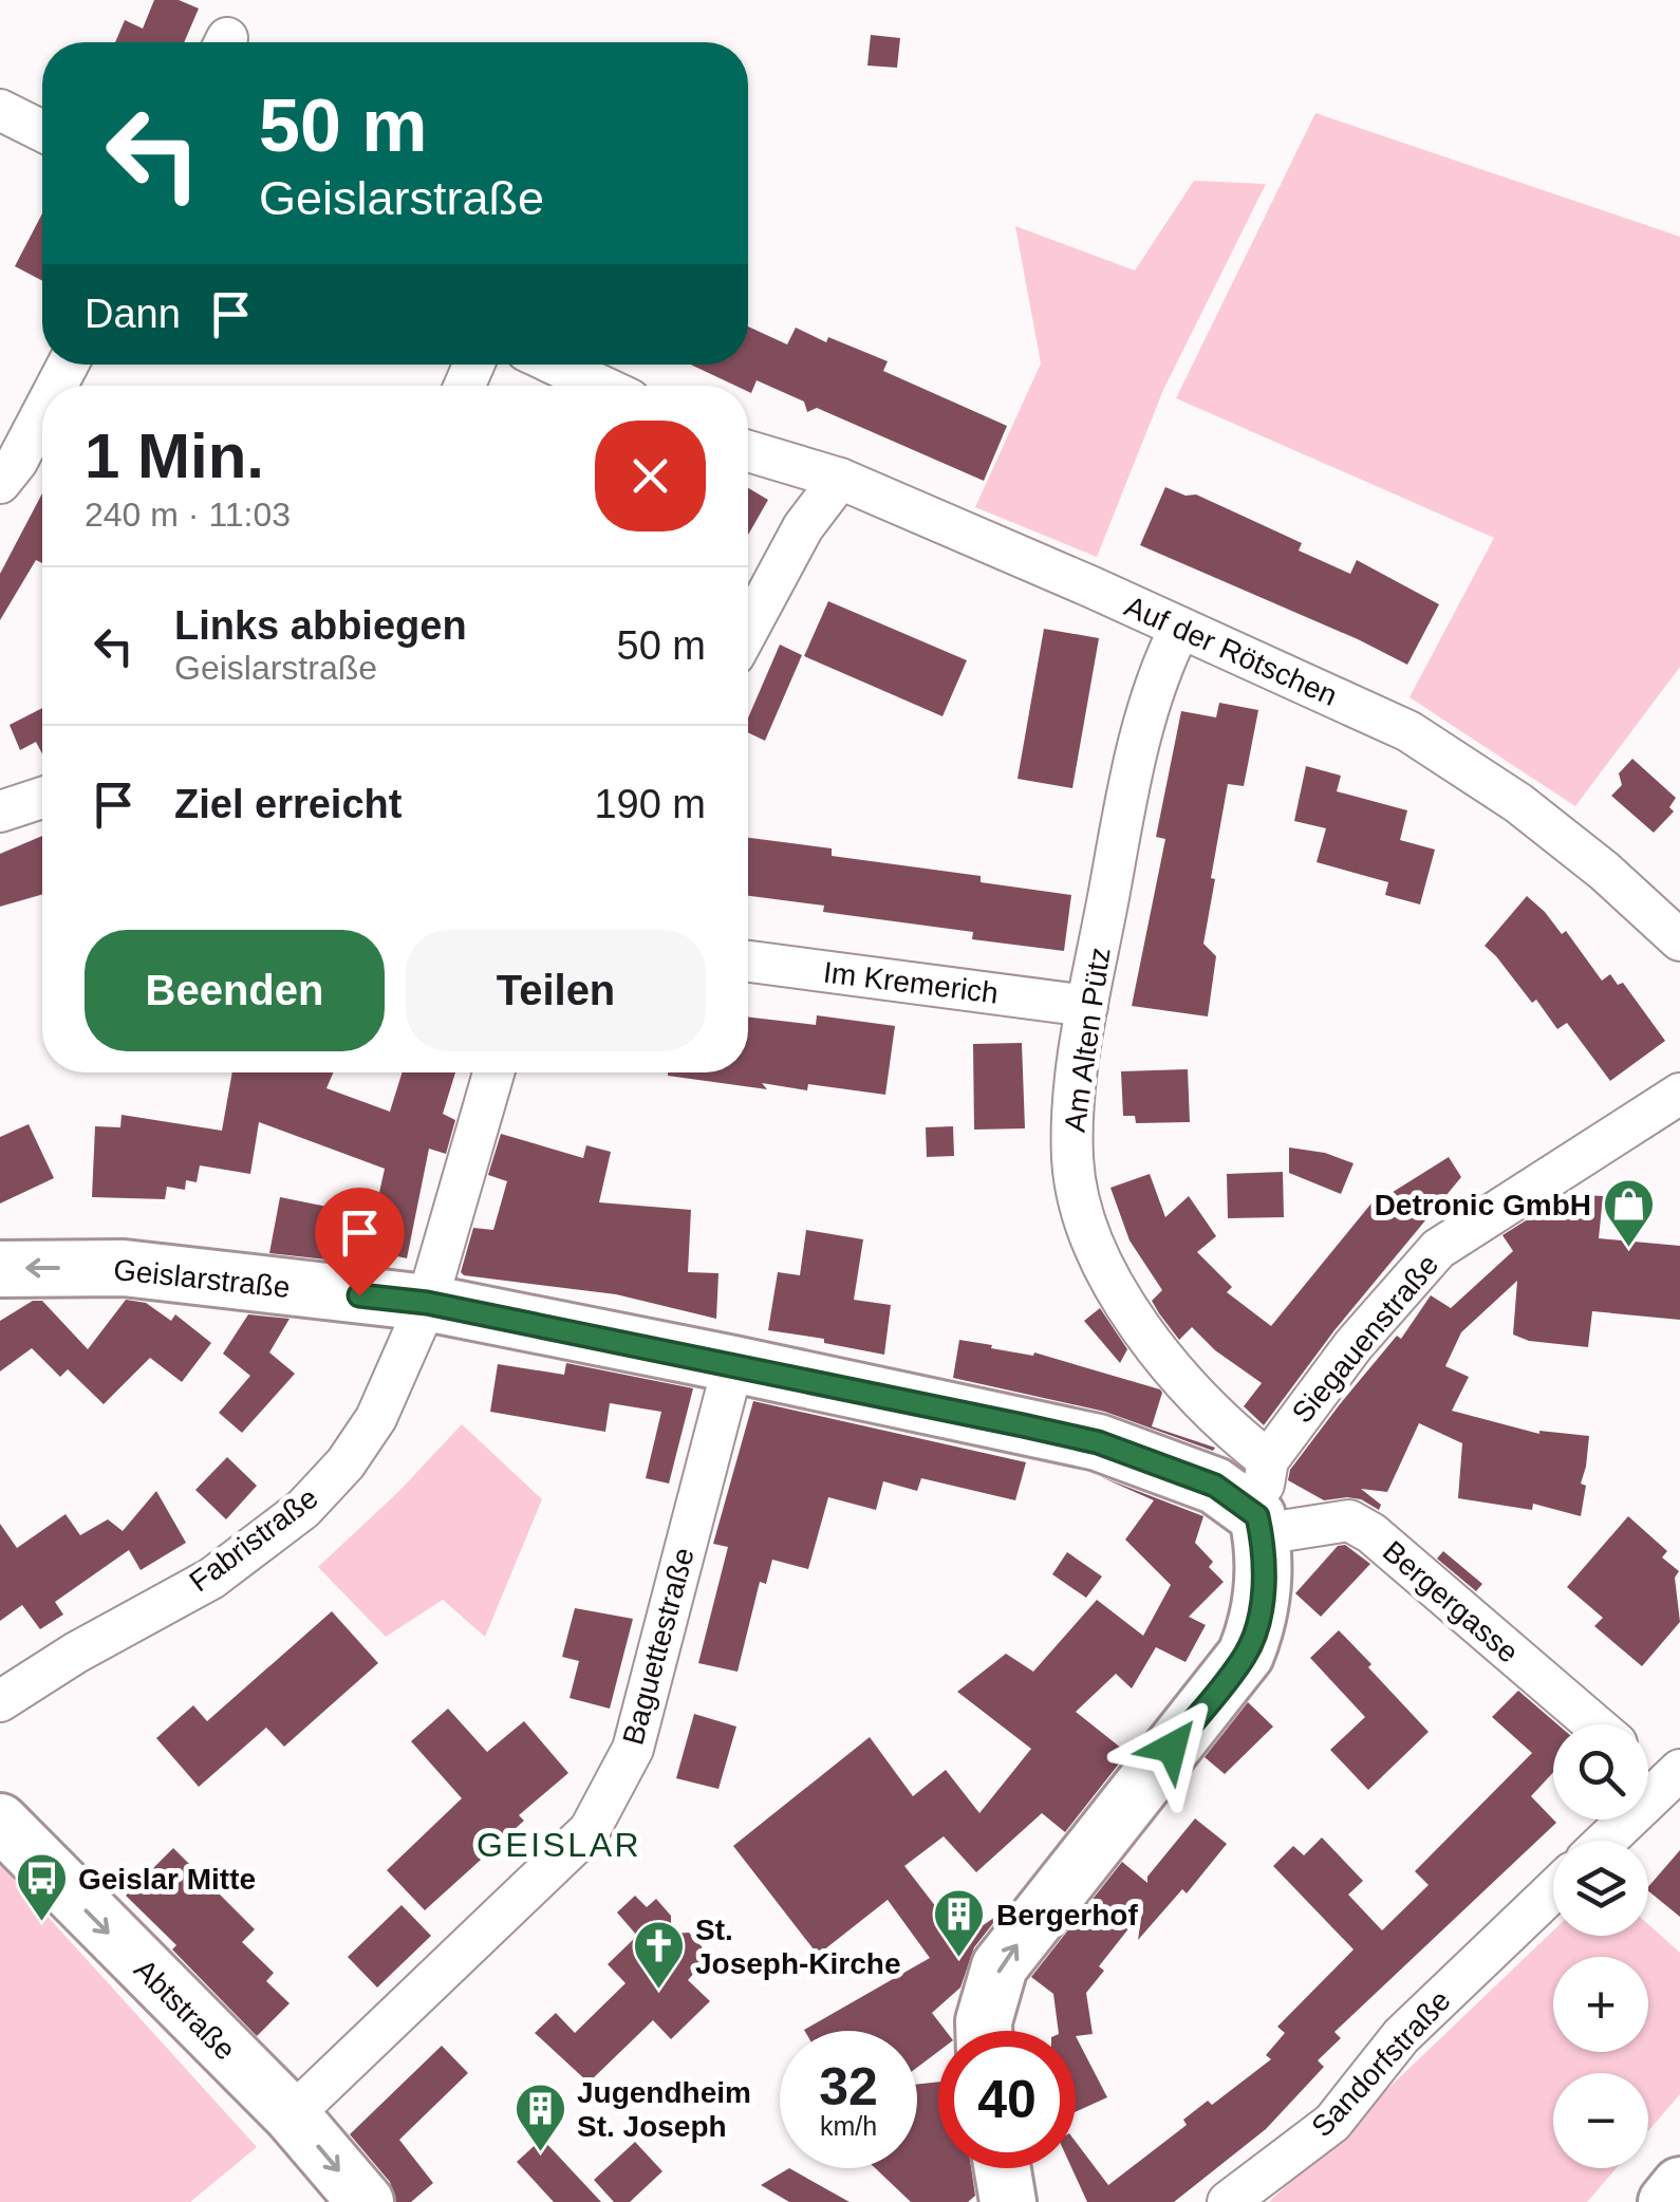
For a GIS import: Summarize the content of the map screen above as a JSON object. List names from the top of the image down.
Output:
{
  "streets": {
    "street": [
      "Auf der Rötschen",
      "Im Kremerich",
      "Am Alten Pütz",
      "Geislarstraße",
      "Siegauenstraße",
      "Fabristraße",
      "Bergergasse",
      "Baguettestraße",
      "Abtstraße",
      "Sandorfstraße"
    ]
  },
  "crossings": [
    ["Auf der Rötschen", "Am Alten Pütz"],
    ["Im Kremerich", "Am Alten Pütz"],
    ["Am Alten Pütz", "Siegauenstraße"],
    ["Geislarstraße", "Siegauenstraße"],
    ["Geislarstraße", "Fabristraße"],
    ["Geislarstraße", "Bergergasse"],
    ["Geislarstraße", "Baguettestraße"],
    ["Siegauenstraße", "Bergergasse"],
    ["Baguettestraße", "Abtstraße"]
  ],
  "one_way": ["Abtstraße"],
  "districts": ["GEISLAR"],
  "places": {
    "shop": ["Detronic GmbH"],
    "bus stop": ["Geislar Mitte"],
    "building": ["Bergerhof", "Jugendheim St. Joseph"],
    "church": ["St. Joseph-Kirche"]
  },
  "page": {
    "turn": ["50 m", "Geislarstraße"],
    "then": "Dann",
    "heading": ["1 Min.", "240 m · 11:03"],
    "list": [
      {
        "name": "Links abbiegen",
        "note": "Geislarstraße",
        "value": "50 m"
      },
      {
        "name": "Ziel erreicht",
        "value": "190 m"
      }
    ],
    "buttons": ["Beenden", "Teilen"],
    "map_buttons": ["+", "−"],
    "speed": "32 km/h",
    "limit": "40"
  }
}
